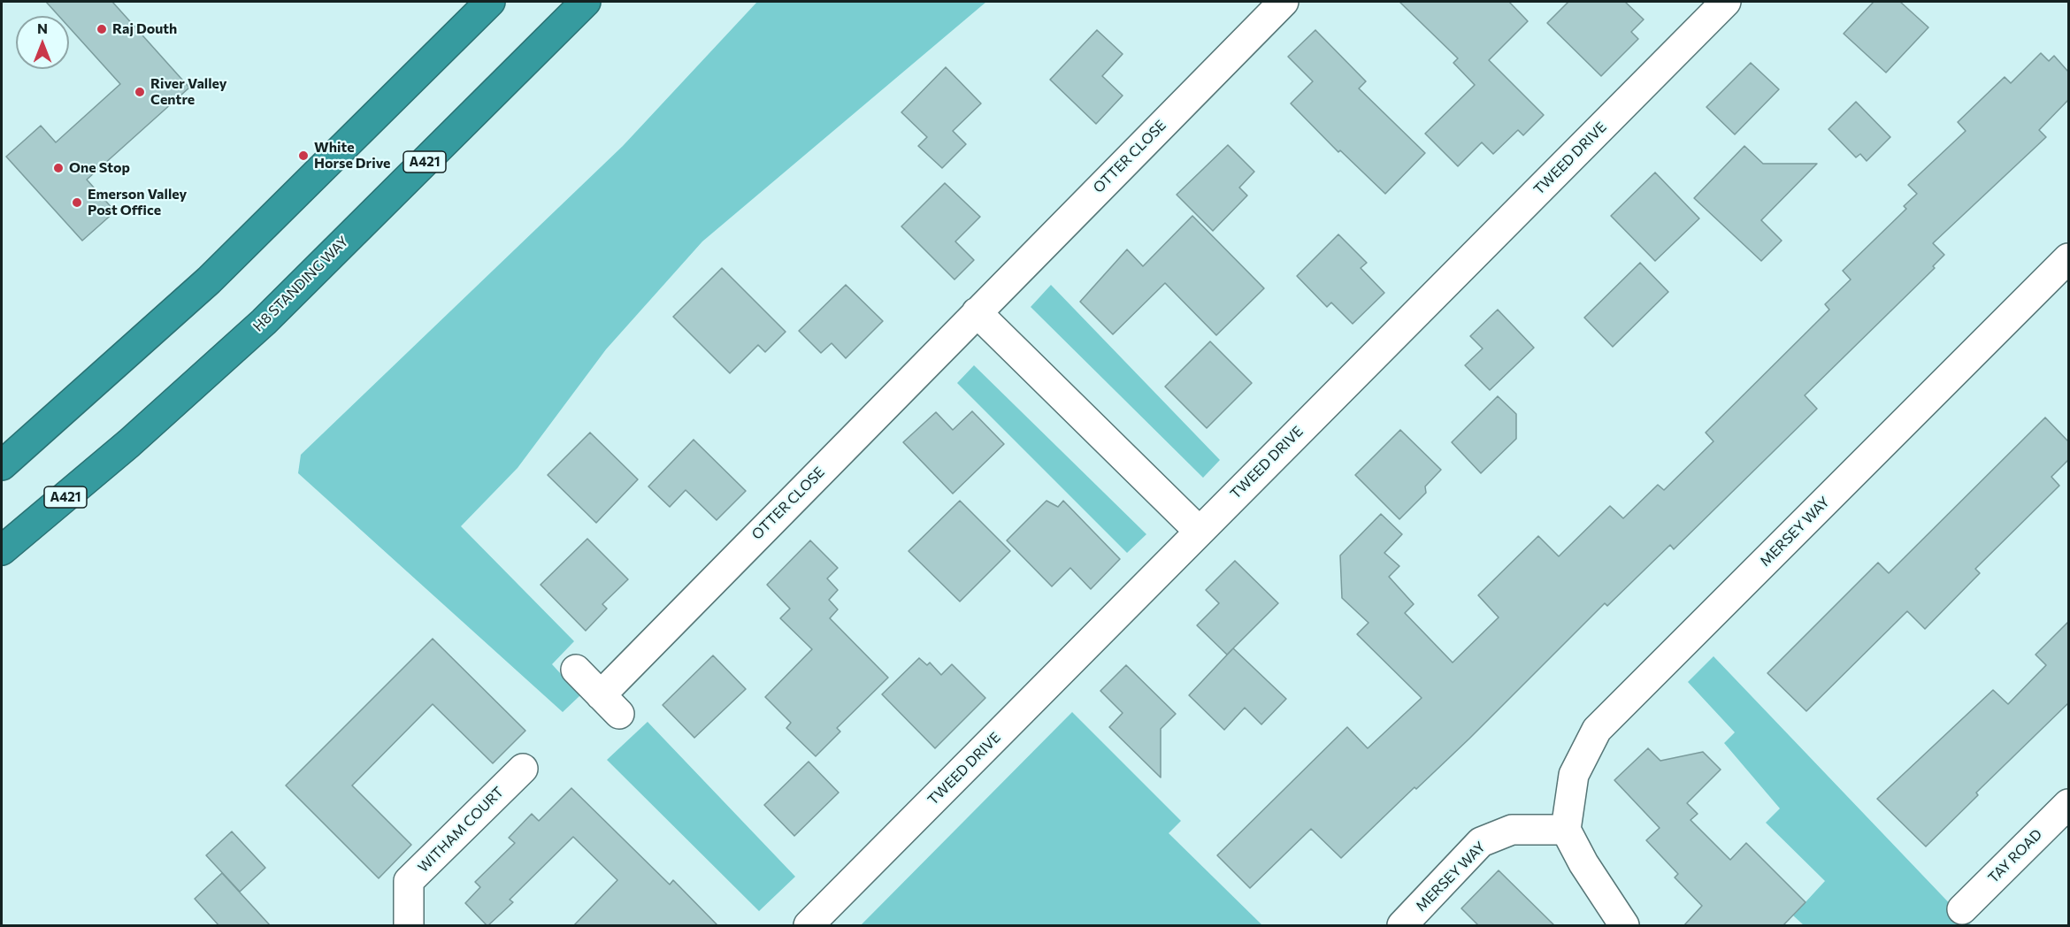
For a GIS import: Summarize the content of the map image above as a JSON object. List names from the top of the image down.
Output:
{
  "streets": {
    "highway": ["A421", "H8 STANDING WAY"],
    "street": [
      "OTTER CLOSE",
      "TWEED DRIVE",
      "MERSEY WAY",
      "WITHAM COURT",
      "TAY ROAD"
    ]
  },
  "places": [
    "Raj Douth",
    "River Valley Centre",
    "White Horse Drive",
    "One Stop",
    "Emerson Valley Post Office"
  ],
  "north": "top"
}
